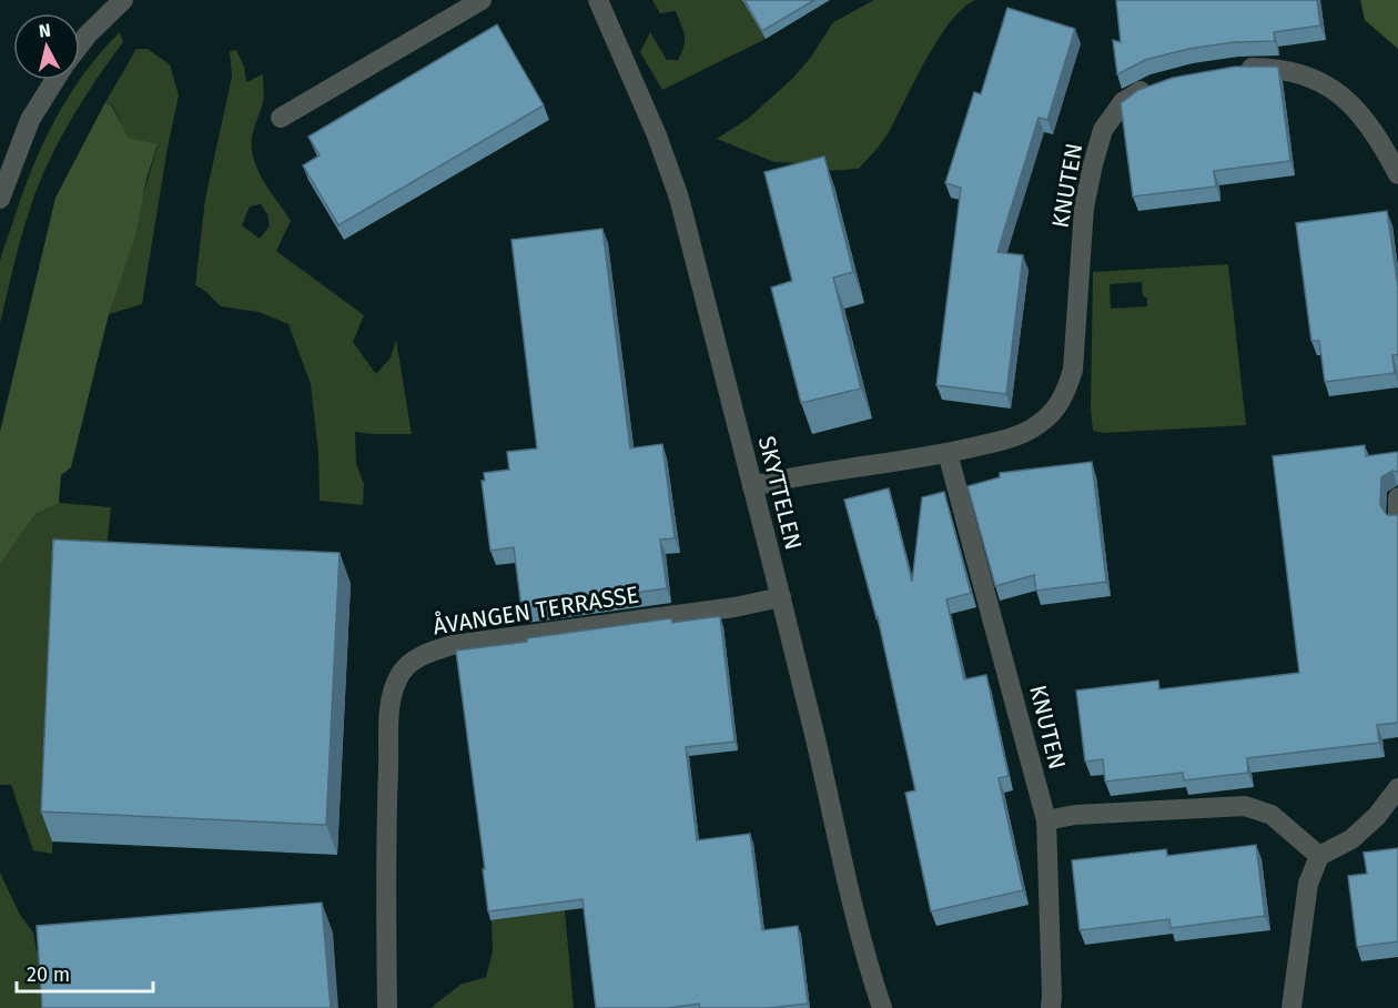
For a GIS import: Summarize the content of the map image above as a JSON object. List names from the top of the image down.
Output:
{
  "streets": {
    "street": ["KNUTEN", "SKYTTELEN", "ÅVANGEN TERRASSE"]
  },
  "crossings": [
    ["KNUTEN", "SKYTTELEN"],
    ["SKYTTELEN", "ÅVANGEN TERRASSE"]
  ],
  "scale_bar": "20 m",
  "north": "top"
}
